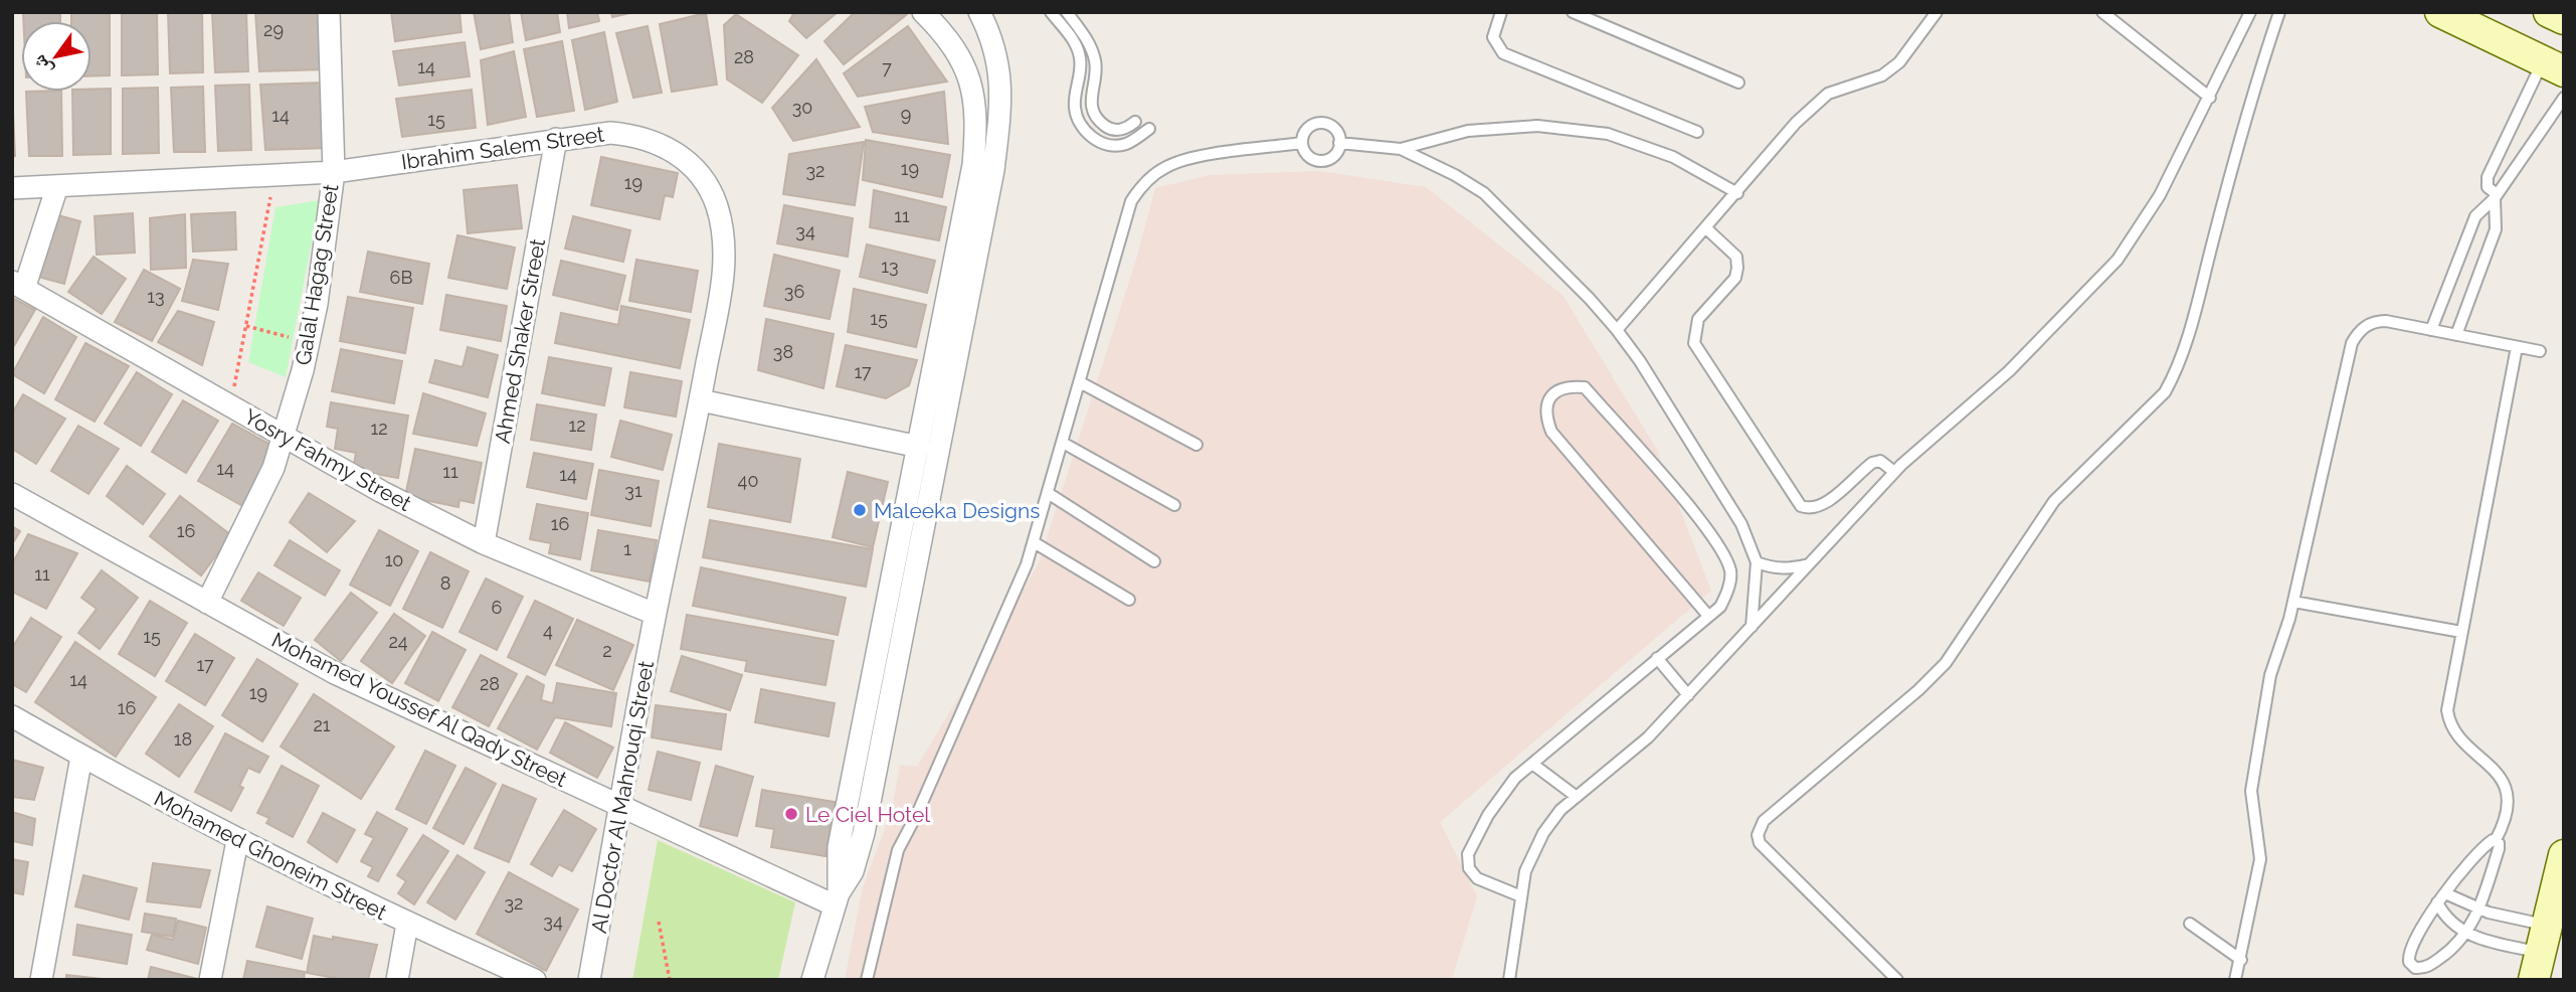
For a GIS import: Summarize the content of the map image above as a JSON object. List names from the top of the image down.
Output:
{
  "streets": {
    "street": [
      "Ibrahim Salem Street",
      "Galal Hagag Street",
      "Ahmed Shaker Street",
      "Yosry Fahmy Street",
      "Mohamed Youssef Al Qady Street",
      "Al Doctor Al Mahrouqi Street",
      "Mohamed Ghoneim Street"
    ]
  },
  "crossings": [
    ["Ibrahim Salem Street", "Galal Hagag Street"],
    ["Ibrahim Salem Street", "Ahmed Shaker Street"],
    ["Ibrahim Salem Street", "Yosry Fahmy Street"],
    ["Ibrahim Salem Street", "Al Doctor Al Mahrouqi Street"],
    ["Galal Hagag Street", "Yosry Fahmy Street"],
    ["Galal Hagag Street", "Mohamed Youssef Al Qady Street"],
    ["Ahmed Shaker Street", "Yosry Fahmy Street"],
    ["Yosry Fahmy Street", "Al Doctor Al Mahrouqi Street"],
    ["Mohamed Youssef Al Qady Street", "Al Doctor Al Mahrouqi Street"]
  ],
  "places": ["Maleeka Designs", "Le Ciel Hotel"],
  "house_numbers": [
    "29",
    "28",
    "14",
    "7",
    "30",
    "9",
    "14",
    "15",
    "19",
    "32",
    "19",
    "11",
    "34",
    "13",
    "6B",
    "36",
    "13",
    "15",
    "38",
    "17",
    "12",
    "12",
    "14",
    "11",
    "14",
    "40",
    "31",
    "16",
    "16",
    "1",
    "10",
    "11",
    "8",
    "6",
    "4",
    "15",
    "24",
    "2",
    "17",
    "14",
    "28",
    "19",
    "16",
    "21",
    "18",
    "32",
    "34"
  ],
  "north": "bottom left"
}
